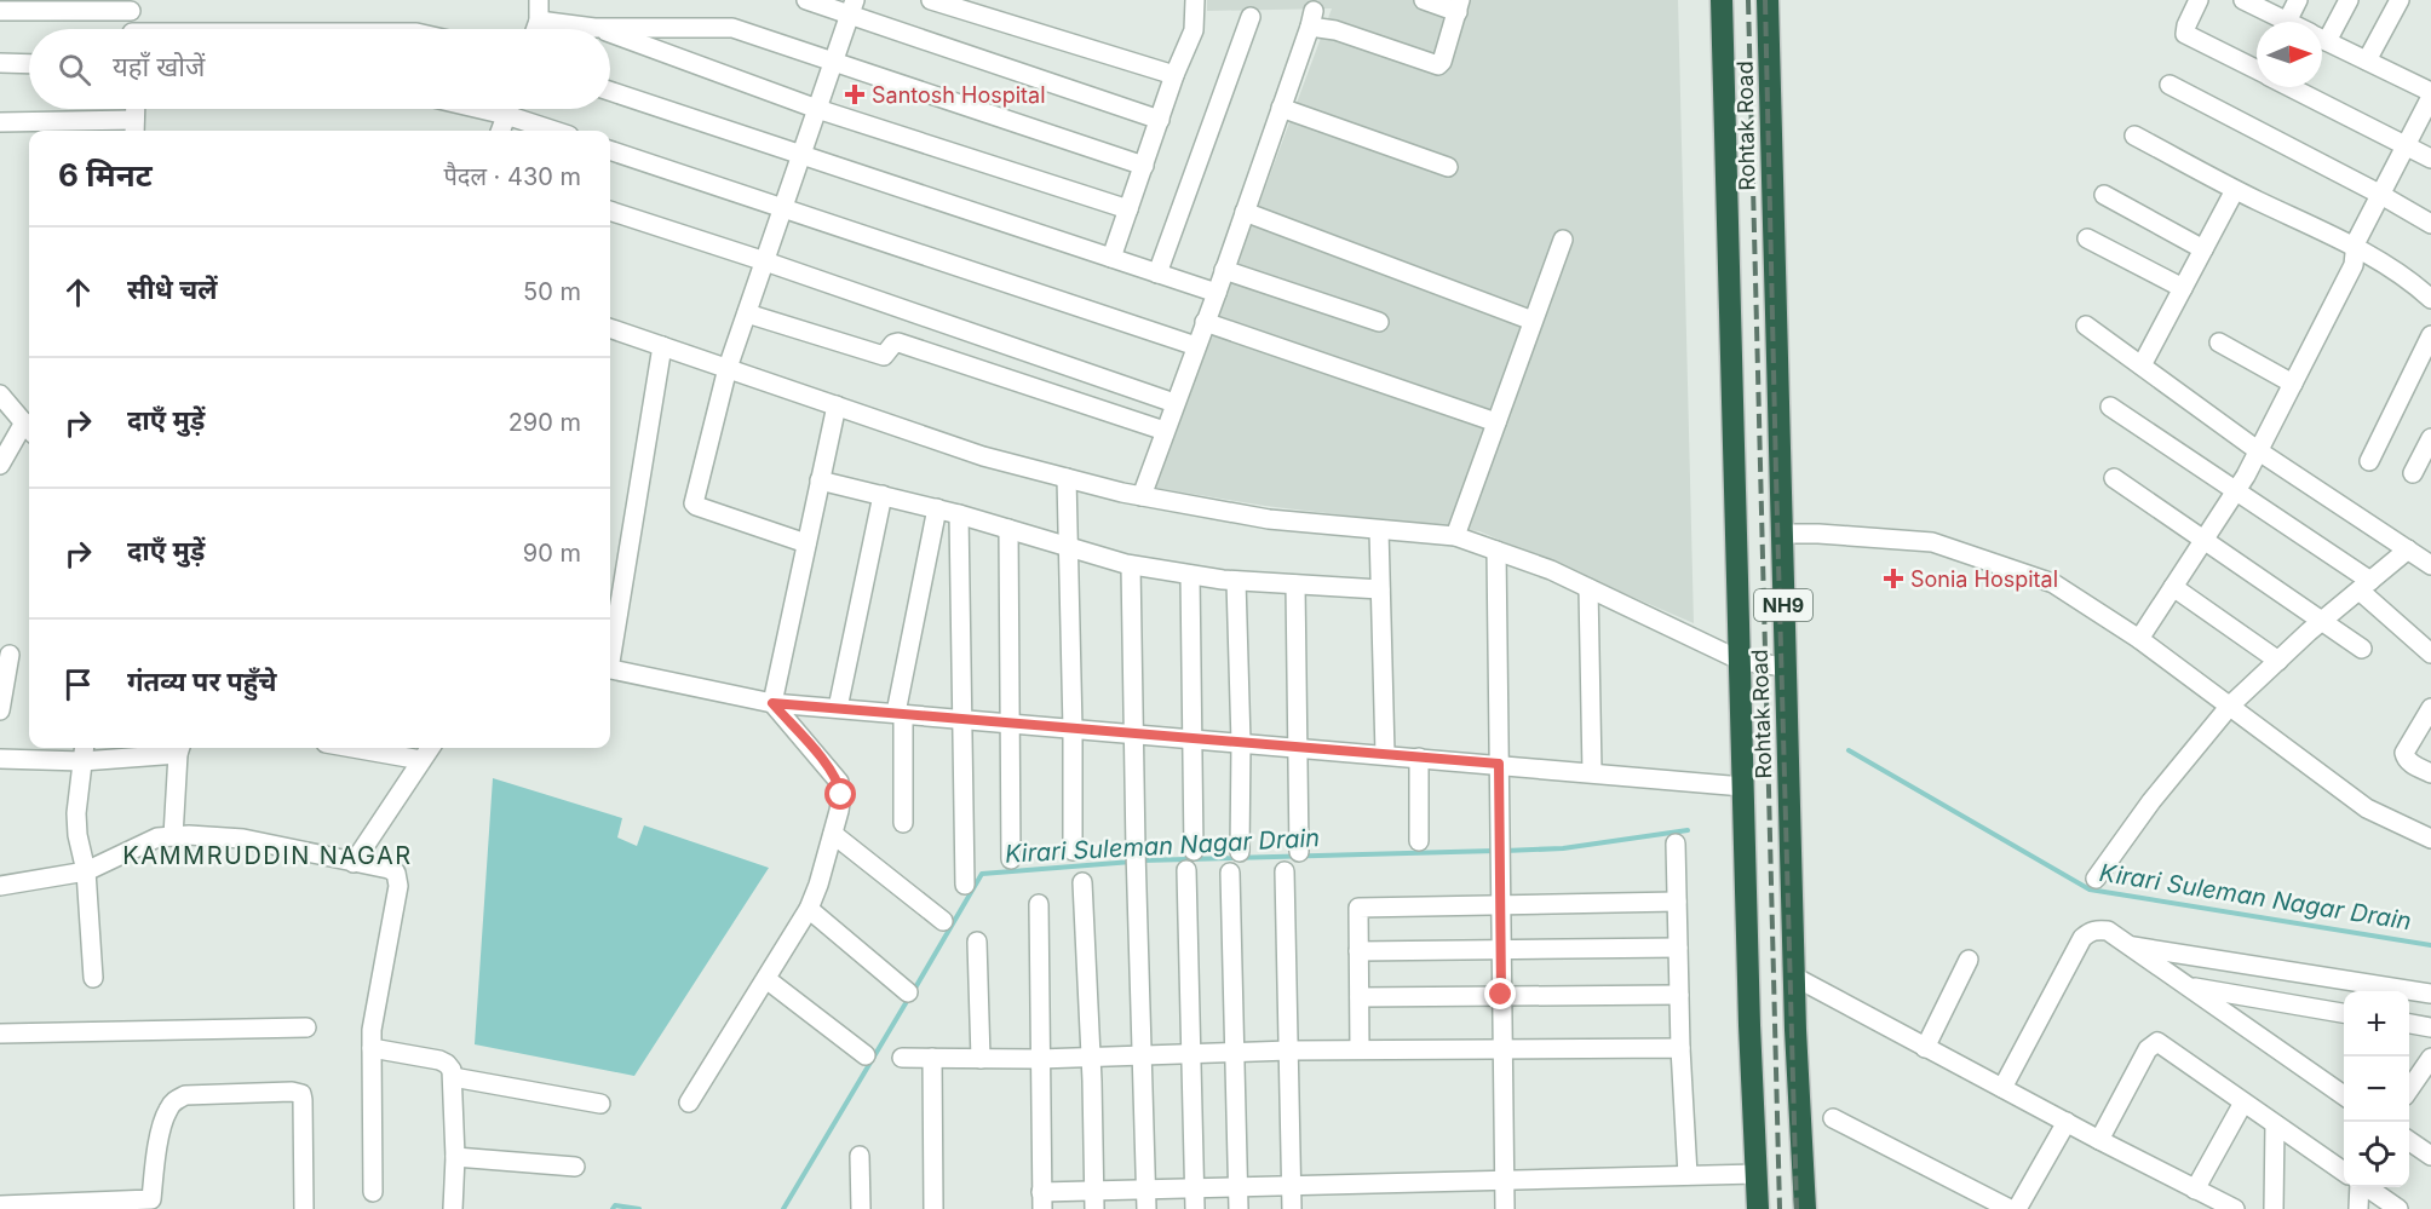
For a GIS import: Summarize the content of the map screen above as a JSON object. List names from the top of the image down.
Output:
{
  "streets": {
    "highway": ["Rohtak Road", "NH9"]
  },
  "districts": ["KAMMRUDDIN NAGAR"],
  "water": ["Kirari Suleman Nagar Drain"],
  "places": {
    "health": ["Santosh Hospital", "Sonia Hospital"]
  },
  "north": "right",
  "page": {
    "search": "यहाँ खोजें",
    "heading": ["6 मिनट", "पैदल · 430 m"],
    "list": [
      ["सीधे चलें", "50 m"],
      ["दाएँ मुड़ें", "290 m"],
      ["दाएँ मुड़ें", "90 m"],
      "गंतव्य पर पहुँचे"
    ],
    "map_buttons": ["+", "−"]
  }
}
